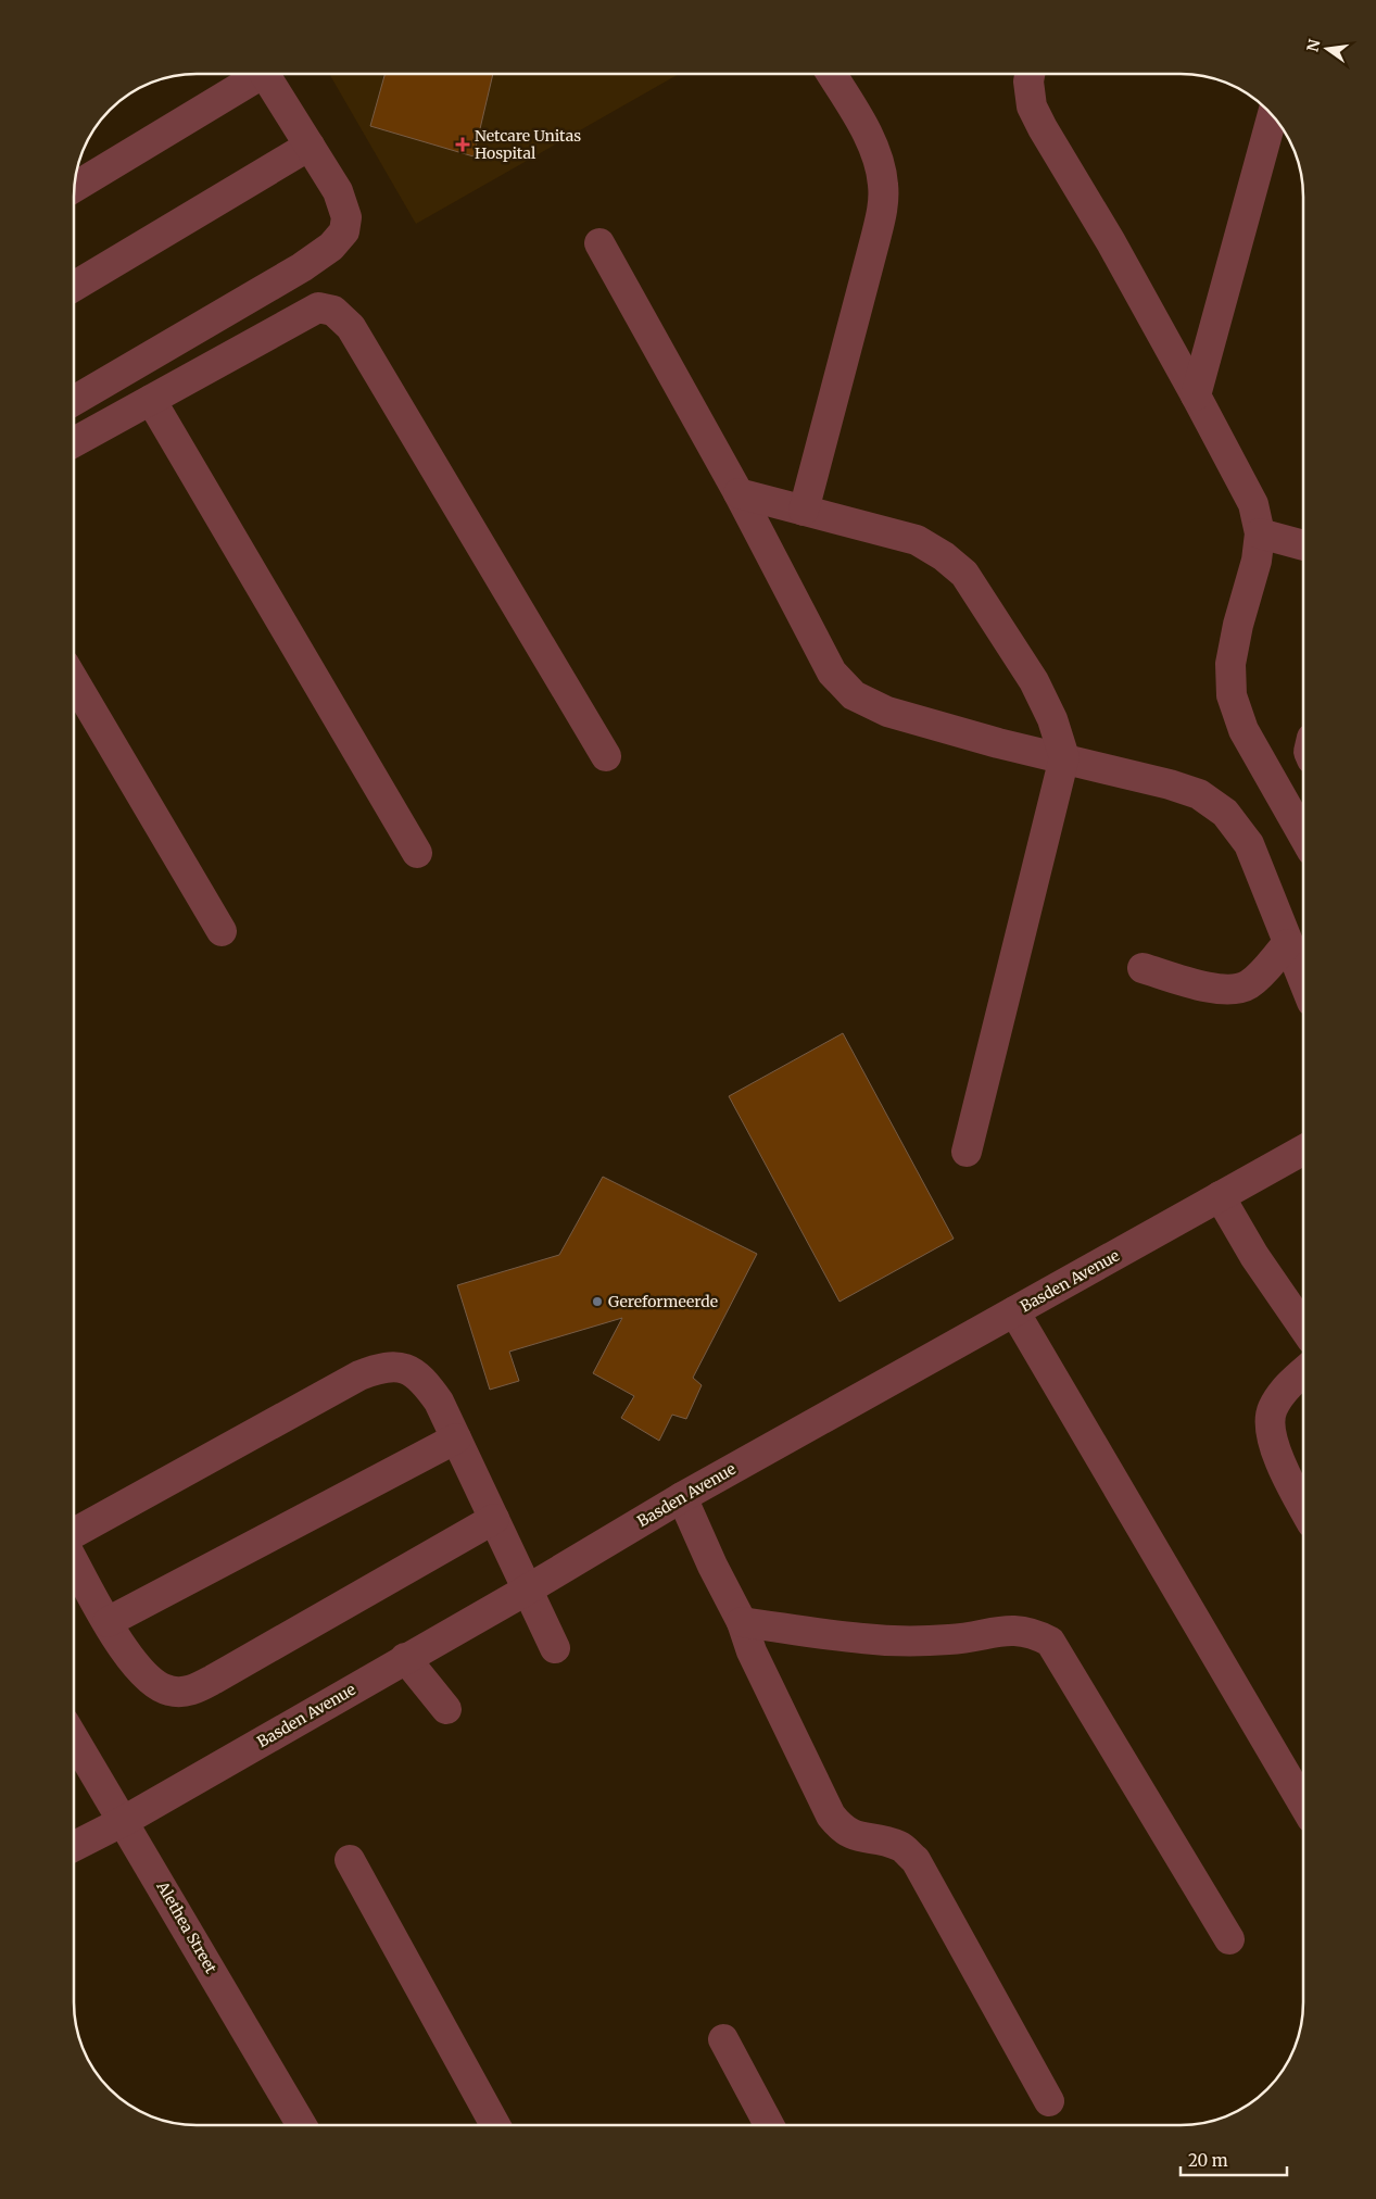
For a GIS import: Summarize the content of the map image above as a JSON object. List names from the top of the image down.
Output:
{
  "streets": {
    "street": ["Basden Avenue", "Alethea Street"]
  },
  "crossings": [
    ["Basden Avenue", "Alethea Street"]
  ],
  "places": {
    "health": ["Netcare Unitas Hospital"],
    "other": ["Gereformeerde"]
  },
  "scale_bar": "20 m",
  "north": "left"
}
